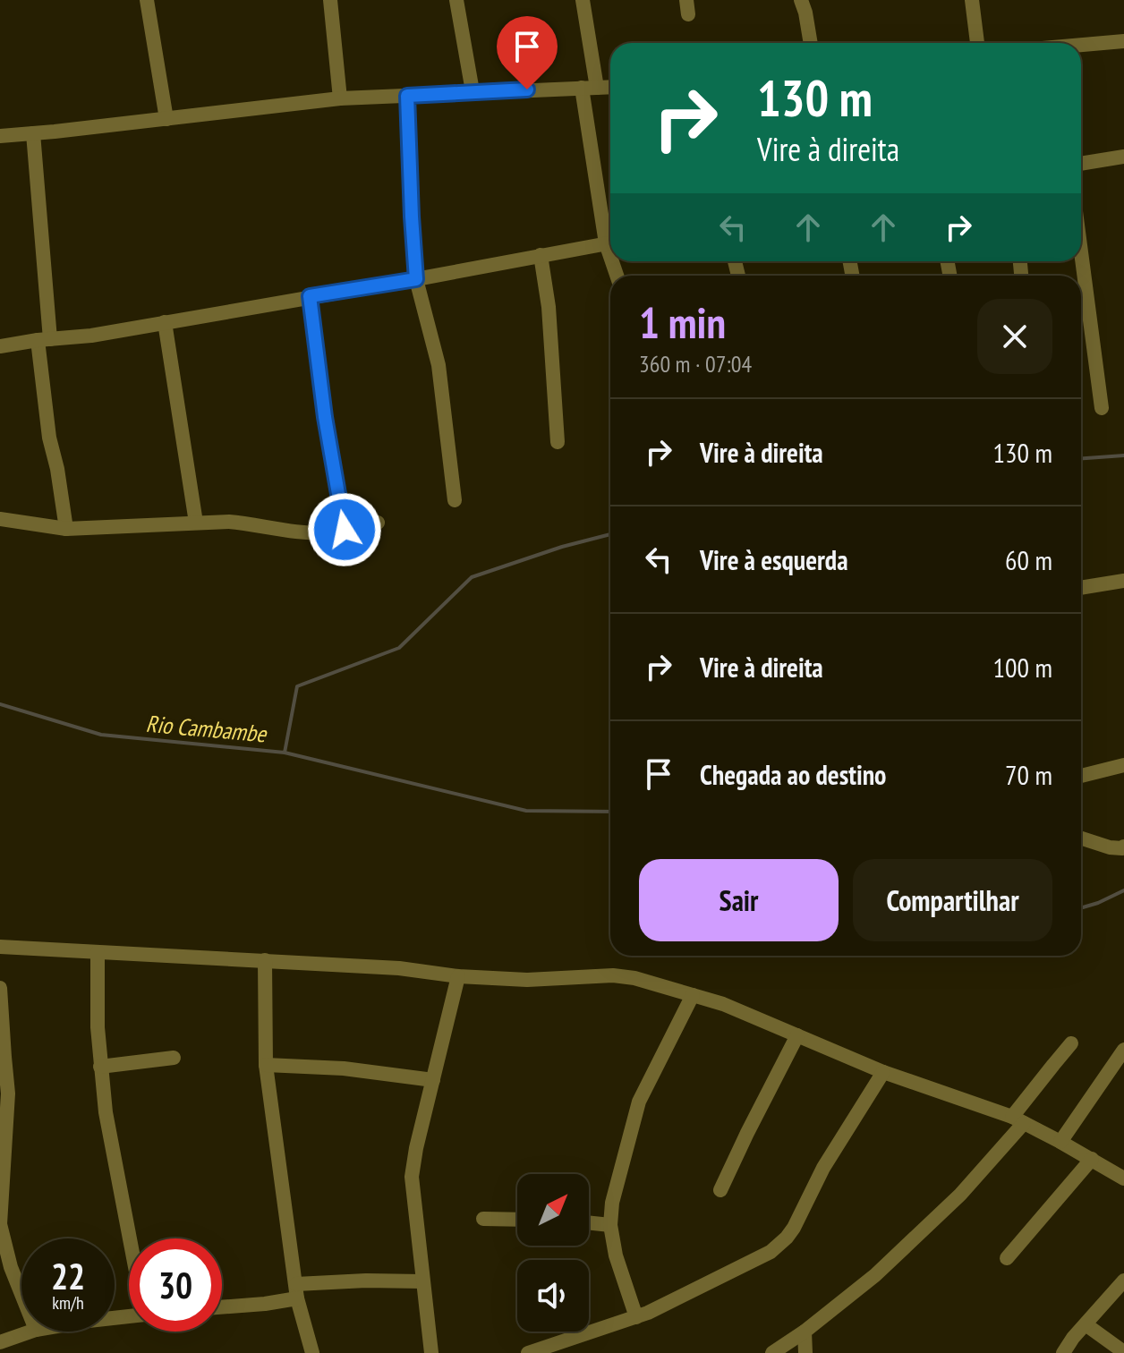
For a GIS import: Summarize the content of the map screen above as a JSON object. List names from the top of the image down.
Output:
{
  "water": ["Rio Cambambe"],
  "north": "top right",
  "page": {
    "turn": ["130 m", "Vire à direita"],
    "heading": ["1 min", "360 m · 07:04"],
    "list": [
      {
        "name": "Vire à direita",
        "value": "130 m"
      },
      {
        "name": "Vire à esquerda",
        "value": "60 m"
      },
      {
        "name": "Vire à direita",
        "value": "100 m"
      },
      {
        "name": "Chegada ao destino",
        "value": "70 m"
      }
    ],
    "buttons": ["Sair", "Compartilhar"],
    "speed": "22 km/h",
    "limit": "30"
  }
}
